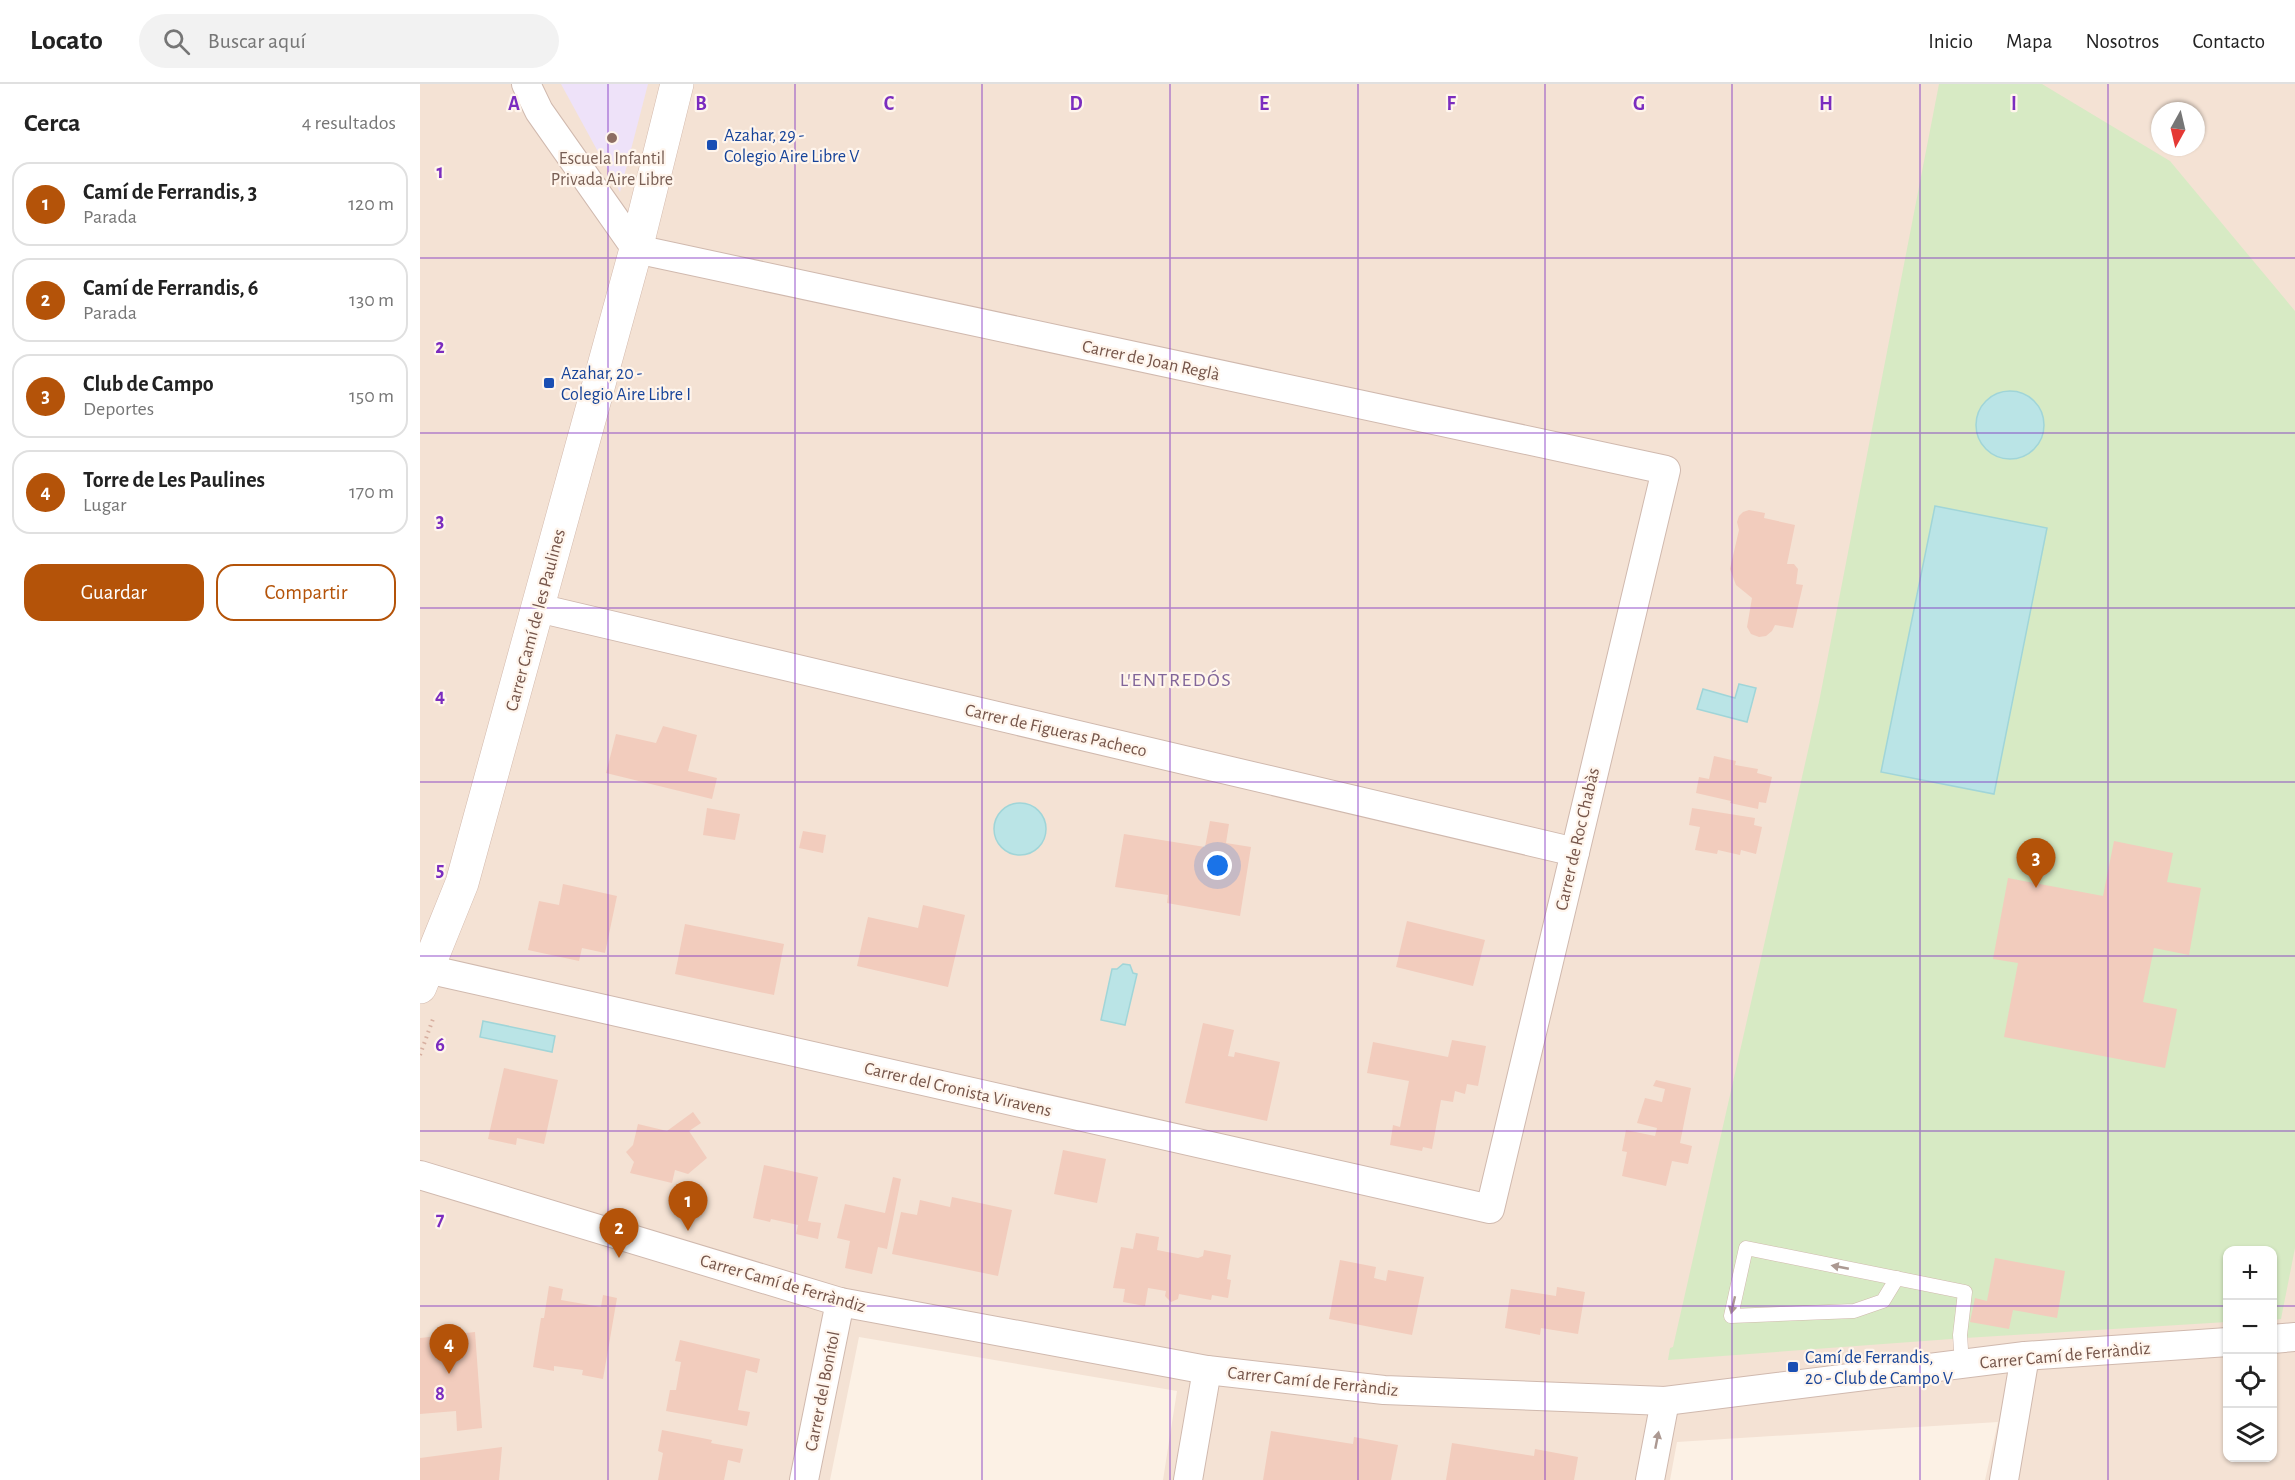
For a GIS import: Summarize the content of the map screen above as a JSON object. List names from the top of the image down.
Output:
{
  "streets": {
    "main road": ["Carrer Camí de les Paulines"],
    "street": [
      "Carrer de Joan Reglà",
      "Carrer de Figueras Pacheco",
      "Carrer de Roc Chabàs",
      "Carrer del Cronista Viravens",
      "Carrer Camí de Ferràndiz",
      "Carrer del Bonítol"
    ]
  },
  "crossings": [
    ["Carrer de Joan Reglà", "Carrer Camí de les Paulines"],
    ["Carrer de Joan Reglà", "Carrer de Roc Chabàs"],
    ["Carrer Camí de les Paulines", "Carrer de Figueras Pacheco"],
    ["Carrer Camí de les Paulines", "Carrer del Cronista Viravens"],
    ["Carrer de Figueras Pacheco", "Carrer de Roc Chabàs"],
    ["Carrer de Roc Chabàs", "Carrer del Cronista Viravens"],
    ["Carrer Camí de Ferràndiz", "Carrer del Bonítol"]
  ],
  "districts": ["L'ENTREDÓS"],
  "places": {
    "other": ["Escuela Infantil Privada Aire Libre"],
    "transit": ["Azahar, 29 - Colegio Aire Libre V", "Azahar, 20 - Colegio Aire Libre I", "Camí de Ferrandis, 20 - Club de Campo V"]
  },
  "north": "bottom",
  "page": {
    "header": "Locato",
    "search": "Buscar aquí",
    "nav": [
      "Inicio",
      "Mapa",
      "Nosotros",
      "Contacto"
    ],
    "heading": ["Cerca", "4 resultados"],
    "list": [
      {
        "mark": "1",
        "name": "Camí de Ferrandis, 3",
        "note": "Parada",
        "value": "120 m"
      },
      {
        "mark": "2",
        "name": "Camí de Ferrandis, 6",
        "note": "Parada",
        "value": "130 m"
      },
      {
        "mark": "3",
        "name": "Club de Campo",
        "note": "Deportes",
        "value": "150 m"
      },
      {
        "mark": "4",
        "name": "Torre de Les Paulines",
        "note": "Lugar",
        "value": "170 m"
      }
    ],
    "buttons": ["Guardar", "Compartir"],
    "pins": [
      "3",
      "1",
      "2",
      "4"
    ],
    "map_buttons": ["+", "−"]
  },
  "grid": {
    "columns": [
      "A",
      "B",
      "C",
      "D",
      "E",
      "F",
      "G",
      "H",
      "I"
    ],
    "rows": [
      "1",
      "2",
      "3",
      "4",
      "5",
      "6",
      "7",
      "8"
    ]
  }
}
